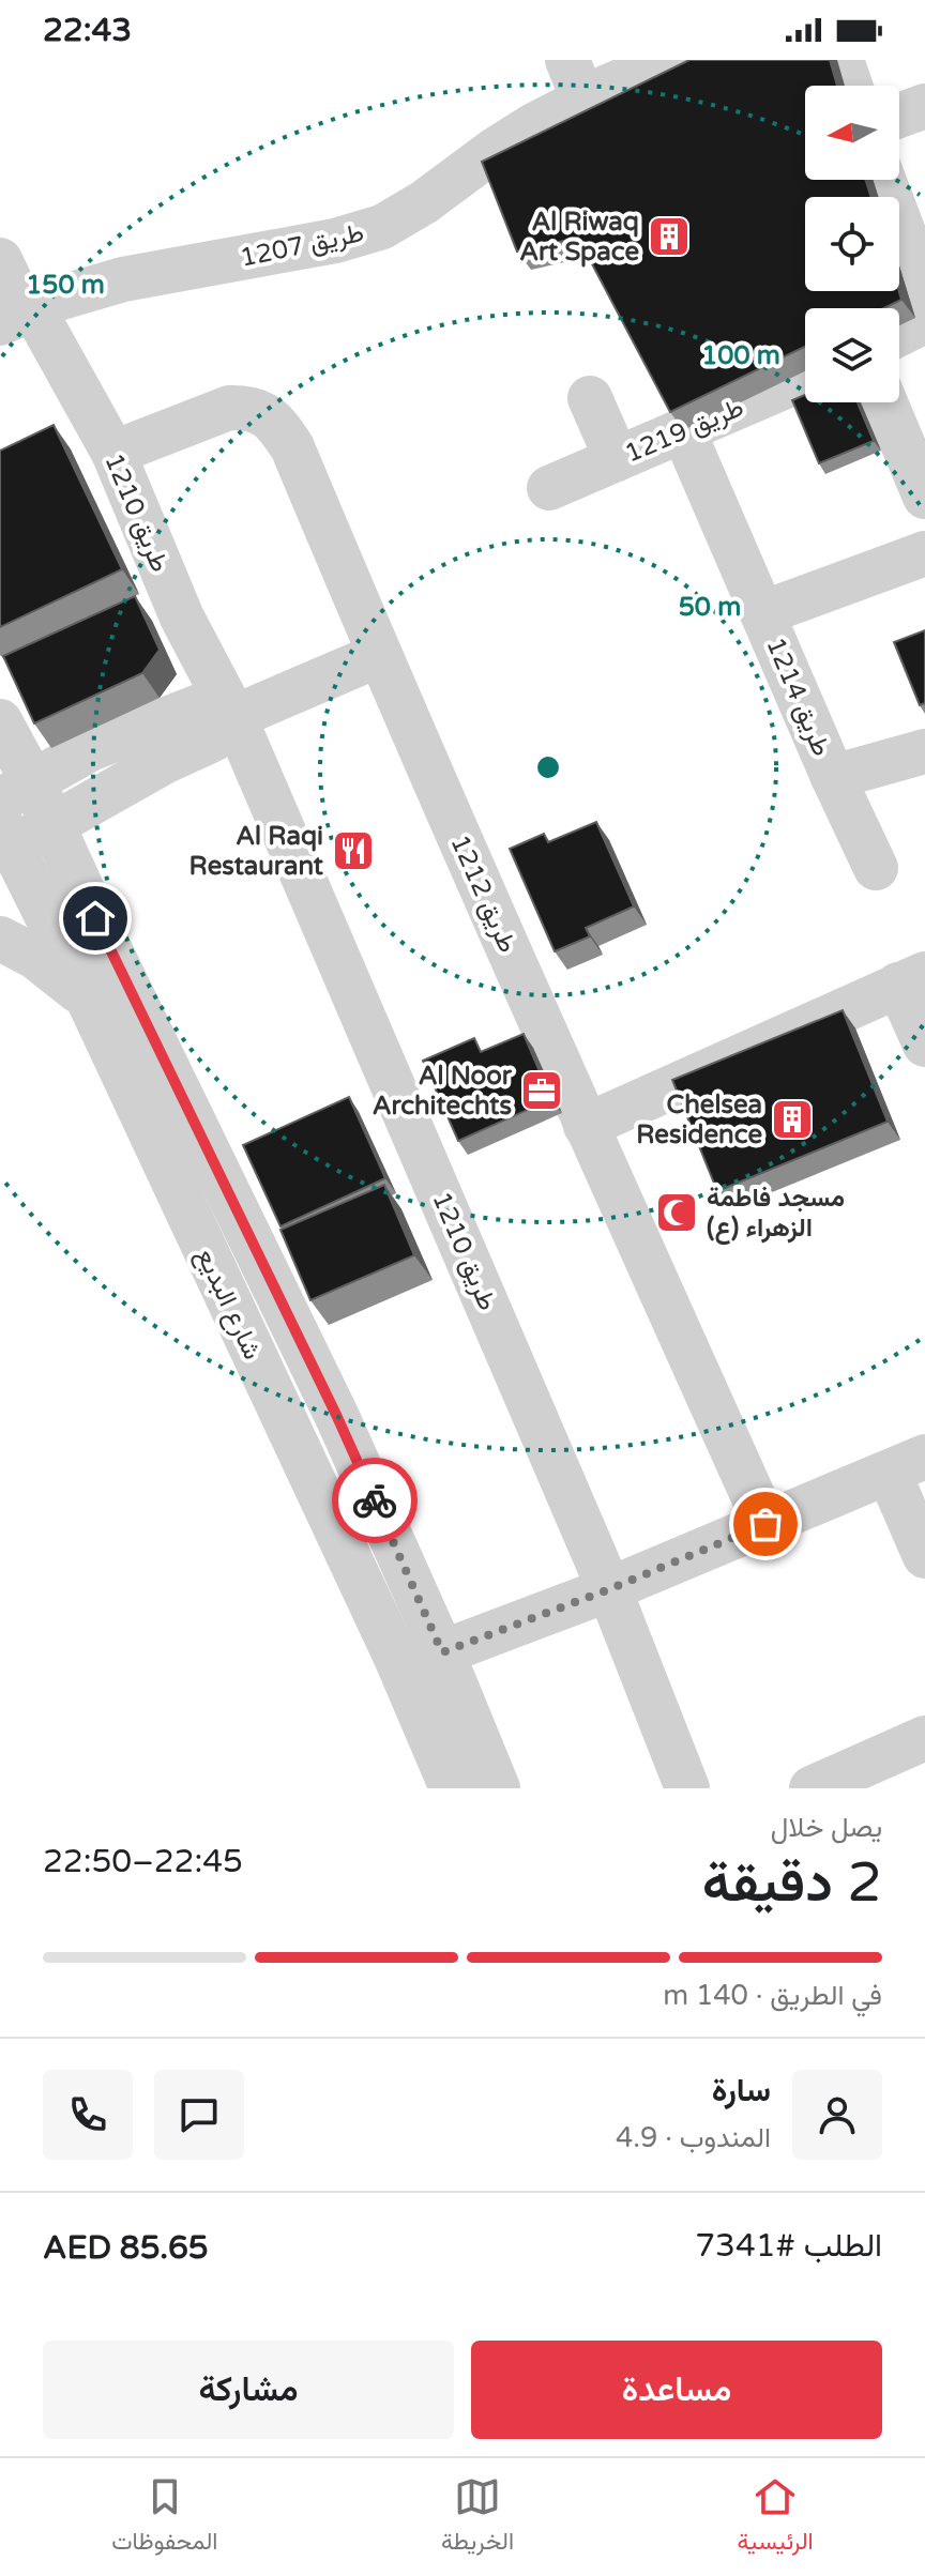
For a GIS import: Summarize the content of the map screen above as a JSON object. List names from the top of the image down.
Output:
{
  "streets": {
    "street": [
      "طريق 1207",
      "طريق 1219",
      "طريق 1210",
      "طريق 1214",
      "طريق 1212",
      "شارع البديع"
    ]
  },
  "crossings": [
    ["طريق 1207", "طريق 1210"],
    ["طريق 1219", "طريق 1214"],
    ["طريق 1210", "طريق 1212"]
  ],
  "places": {
    "building": ["Al Riwaq Art Space", "Chelsea Residence"],
    "restaurant": ["Al Raqi Restaurant"],
    "office": ["Al Noor Architechts"],
    "mosque": ["مسجد فاطمة الزهراء (ع)"]
  },
  "north": "left",
  "page": {
    "status": "22:43",
    "heading": ["2 دقيقة", "يصل خلال", "22:45–22:50"],
    "panel": [
      "سارة",
      "المندوب · 4.9",
      "الطلب #7341",
      "AED 85.65"
    ],
    "bar": "في الطريق · 140 m",
    "buttons": ["مساعدة", "مشاركة"],
    "tabs": ["الرئيسية", "الخريطة", "المحفوظات"]
  },
  "rings": ["150 m", "100 m", "50 m"]
}
